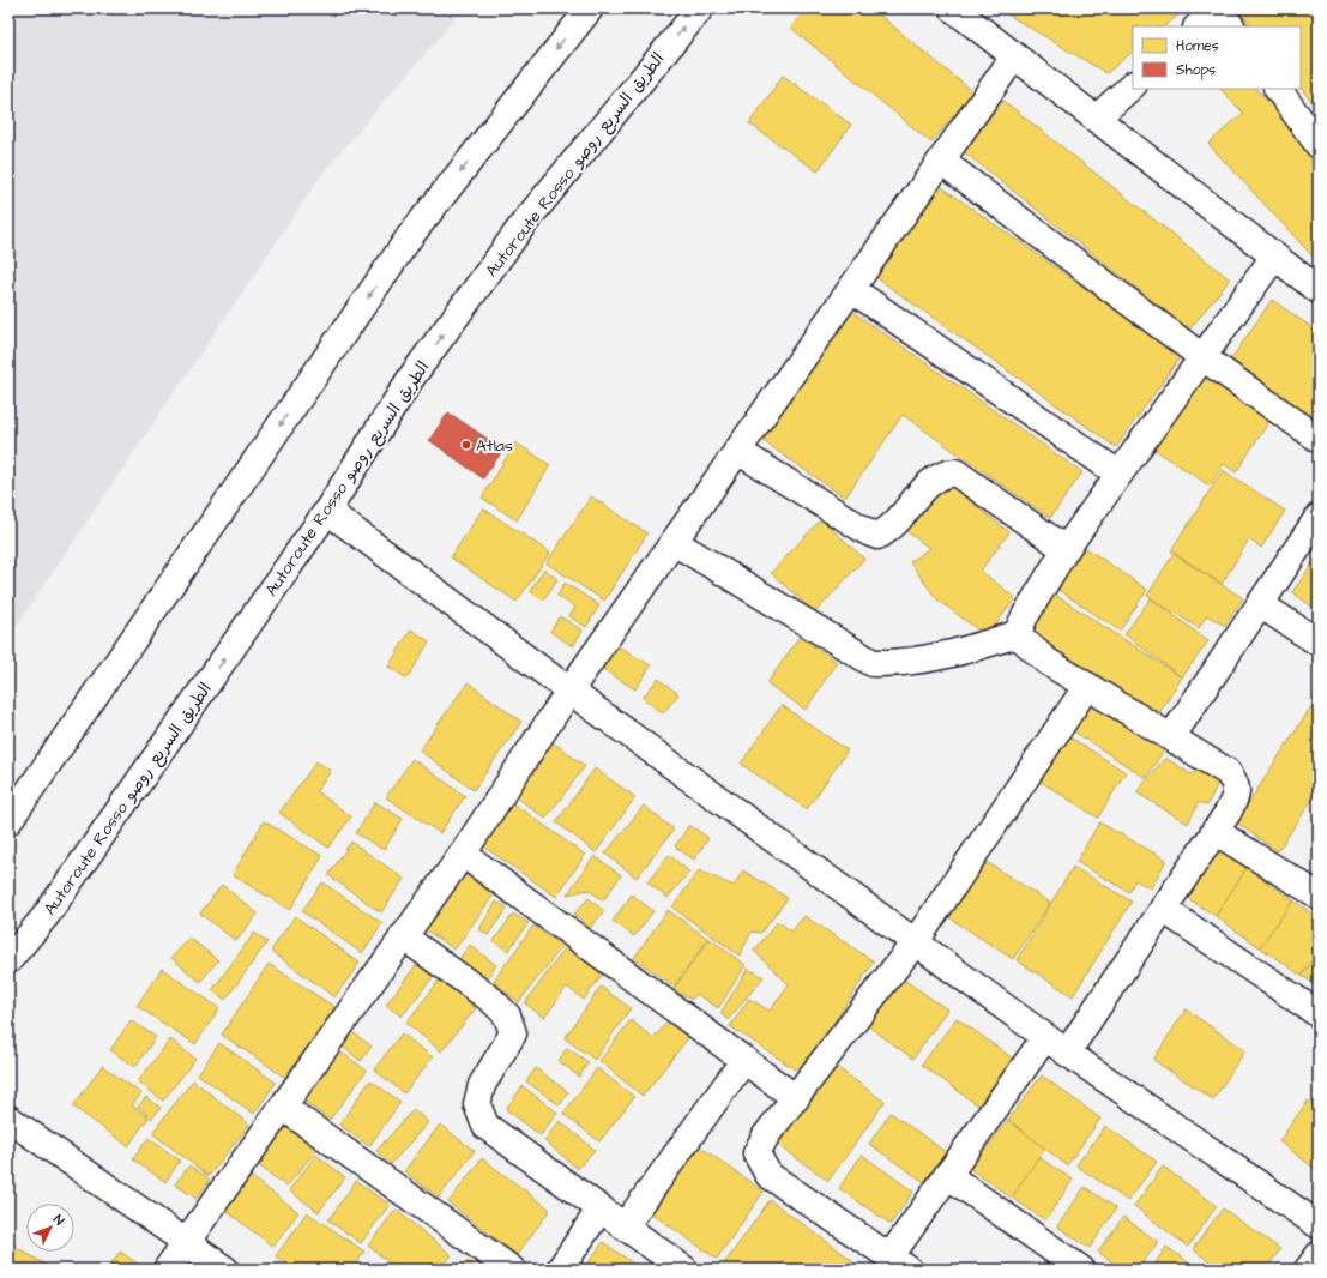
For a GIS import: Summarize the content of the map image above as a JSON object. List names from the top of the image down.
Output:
{
  "streets": {
    "main road": ["Autoroute Rosso الطريق السريع روصو"]
  },
  "places": ["Atlas"],
  "legend": ["Homes", "Shops"],
  "north": "top right"
}
